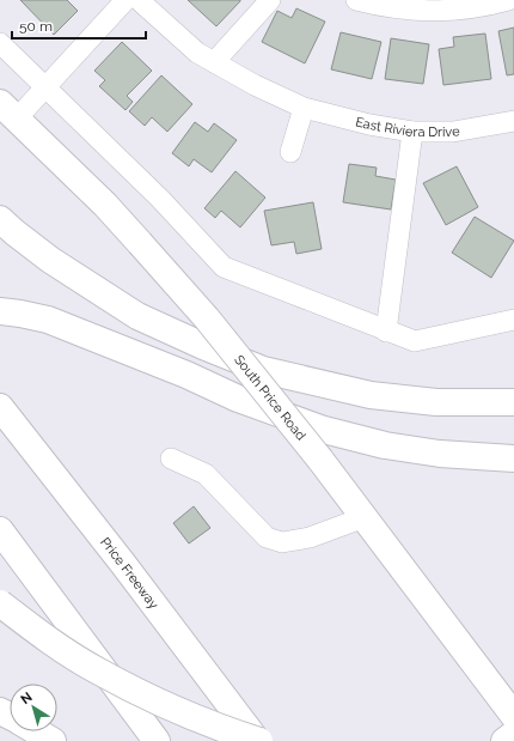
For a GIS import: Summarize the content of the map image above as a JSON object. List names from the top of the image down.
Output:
{
  "streets": {
    "main road": ["South Price Road", "Price Freeway"],
    "street": ["East Riviera Drive"]
  },
  "scale_bar": "50 m",
  "north": "top left"
}
